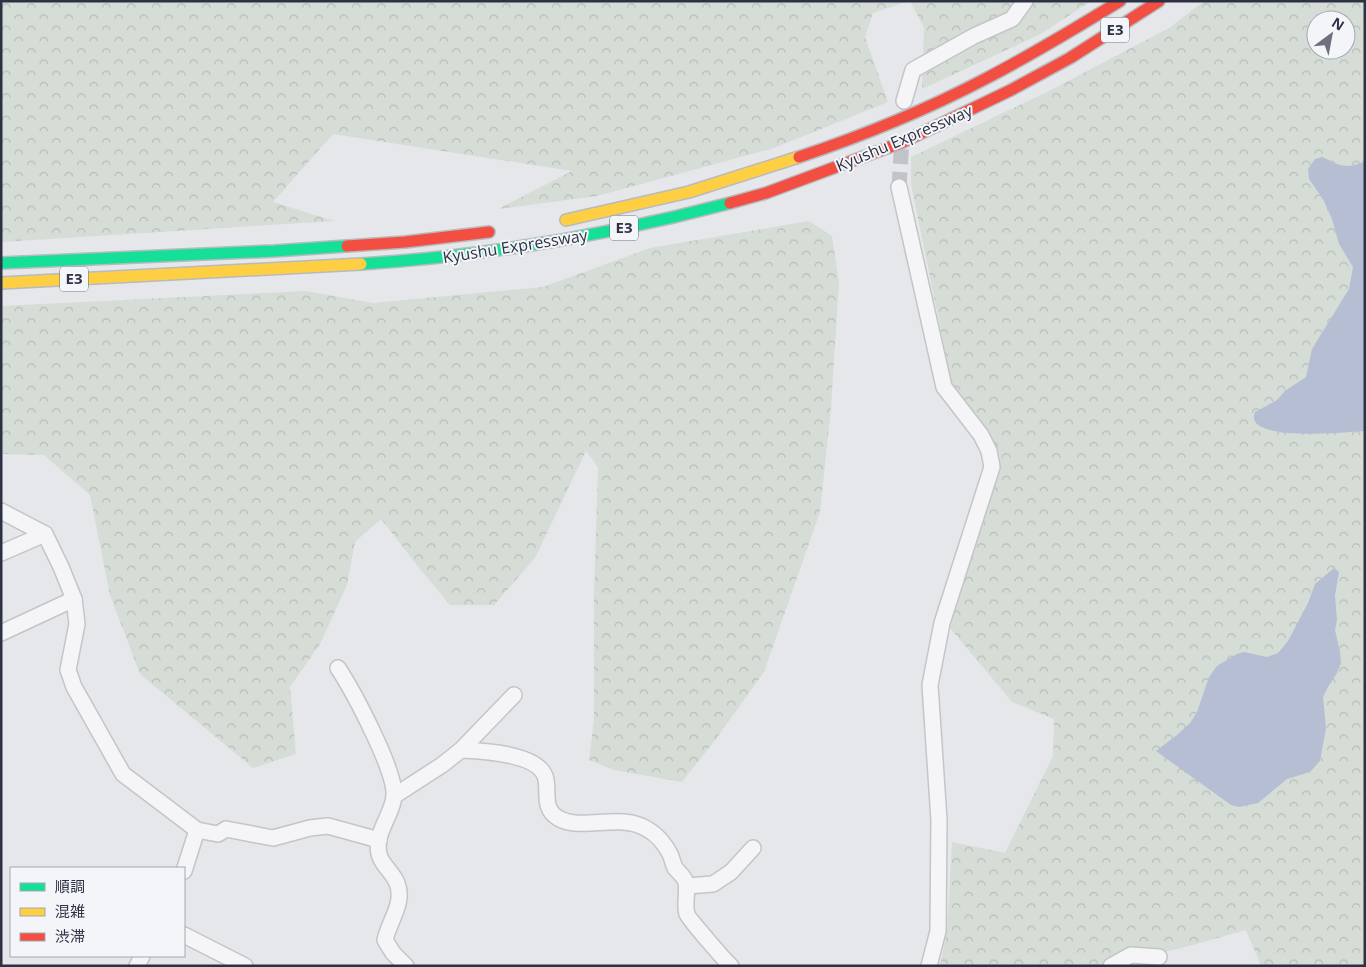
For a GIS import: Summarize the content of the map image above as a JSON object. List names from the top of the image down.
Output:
{
  "streets": {
    "highway": ["E3", "Kyushu Expressway"]
  },
  "legend": ["順調", "混雑", "渋滞"],
  "north": "top right"
}
